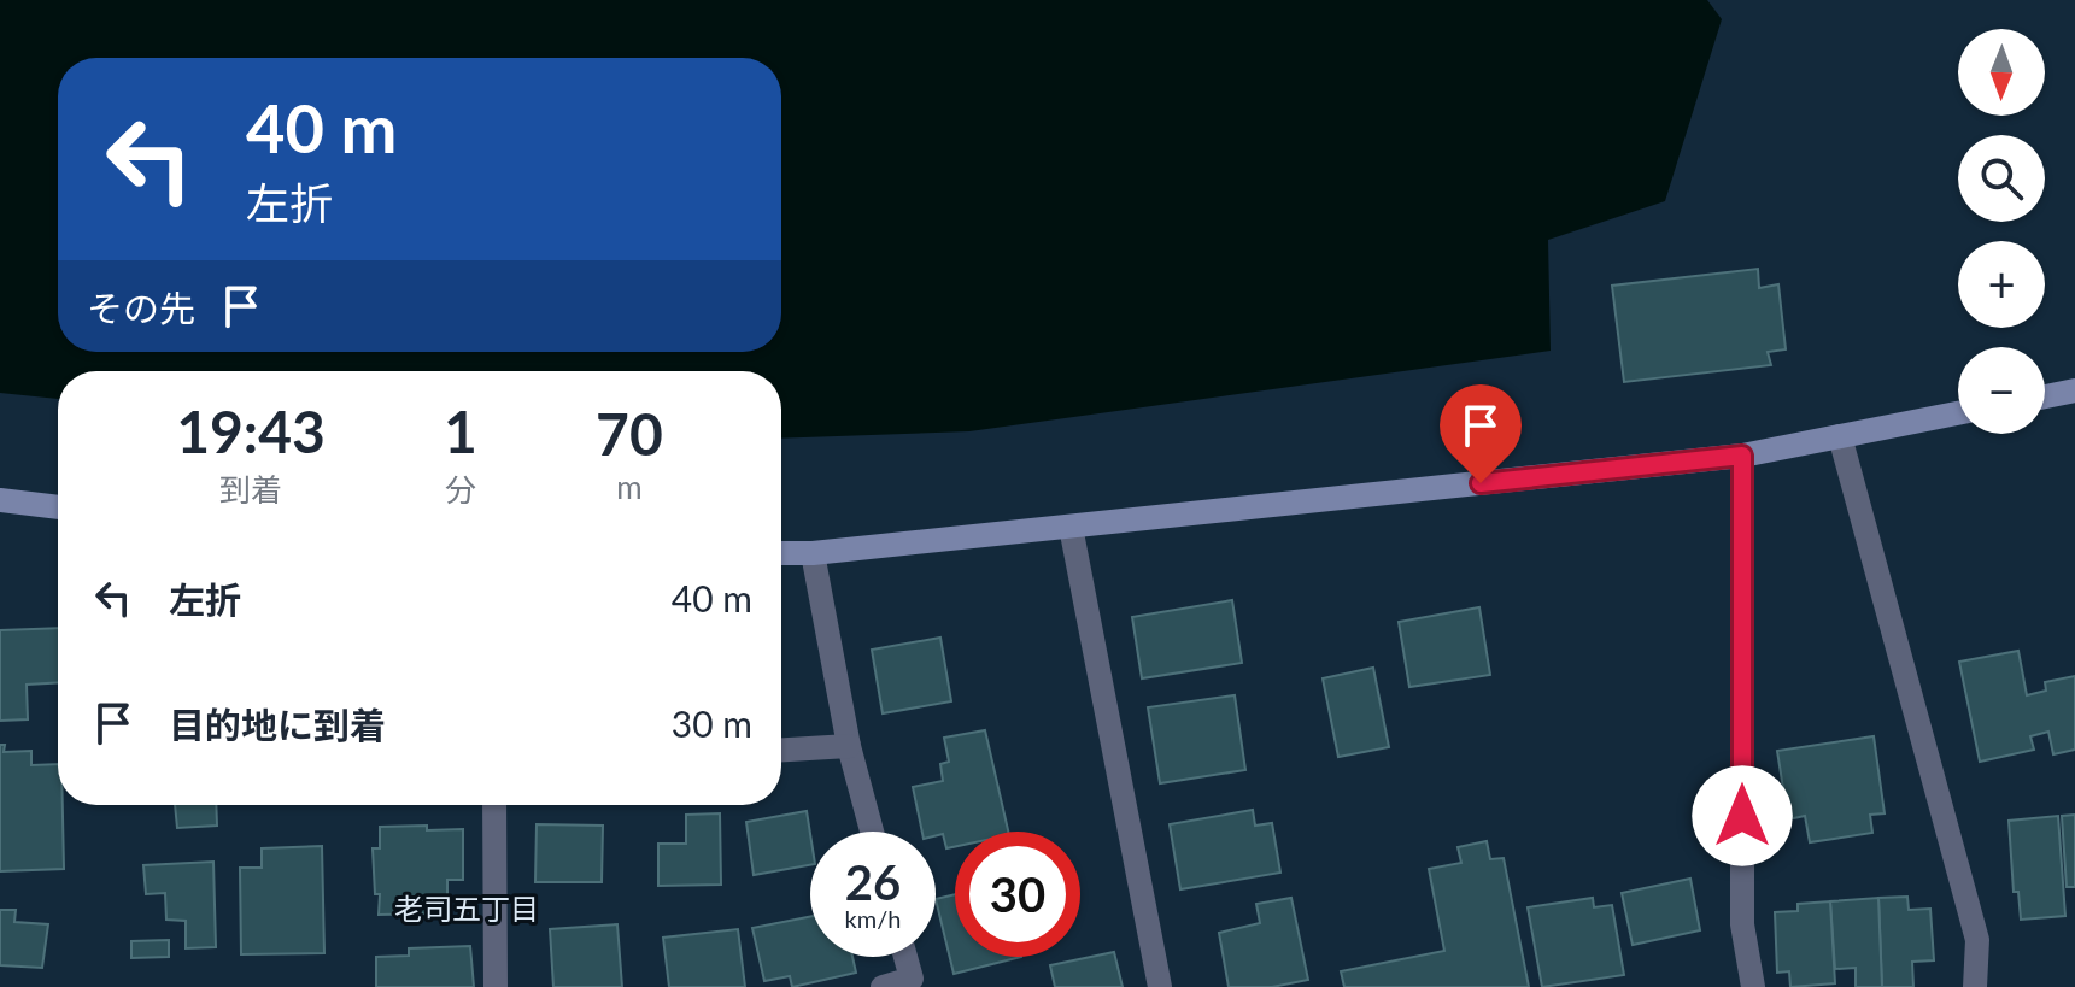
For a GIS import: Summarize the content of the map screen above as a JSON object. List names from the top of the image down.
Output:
{
  "districts": ["老司五丁目"],
  "north": "bottom",
  "page": {
    "map_buttons": ["+", "−"],
    "turn": ["40 m", "左折"],
    "then": "その先",
    "eta": [
      "19:43",
      "到着",
      "1",
      "分",
      "70",
      "m"
    ],
    "list": [
      {
        "name": "左折",
        "value": "40 m"
      },
      {
        "name": "目的地に到着",
        "value": "30 m"
      }
    ],
    "speed": "26 km/h",
    "limit": "30"
  }
}
